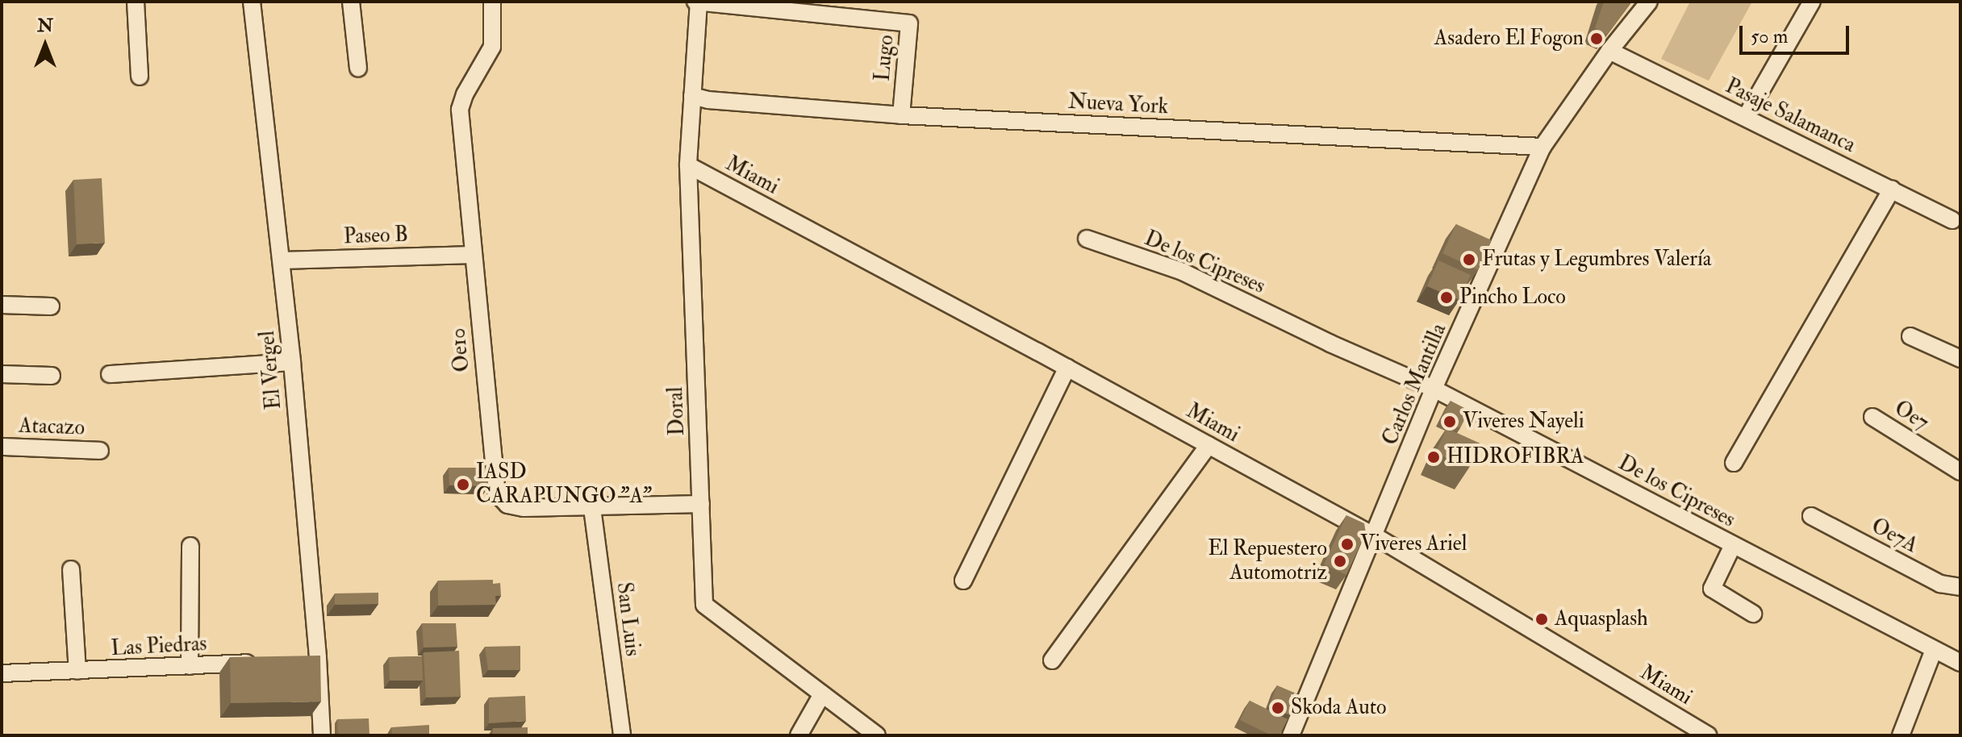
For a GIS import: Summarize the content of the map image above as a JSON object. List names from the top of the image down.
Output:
{
  "streets": {
    "street": [
      "Lugo",
      "Nueva York",
      "Pasaje Salamanca",
      "Miami",
      "Paseo B",
      "De los Cipreses",
      "Oe10",
      "El Vergel",
      "Carlos Mantilla",
      "Doral",
      "Oe7",
      "Atacazo",
      "Oe7A",
      "San Luis",
      "Las Piedras"
    ]
  },
  "crossings": [
    ["Lugo", "Nueva York"],
    ["Lugo", "Doral"],
    ["Nueva York", "Carlos Mantilla"],
    ["Nueva York", "Doral"],
    ["Pasaje Salamanca", "Carlos Mantilla"],
    ["Miami", "Carlos Mantilla"],
    ["Miami", "Doral"],
    ["Paseo B", "Oe10"],
    ["Paseo B", "El Vergel"],
    ["De los Cipreses", "Carlos Mantilla"],
    ["Oe10", "Doral"],
    ["Oe10", "San Luis"]
  ],
  "places": [
    "Asadero El Fogon",
    "Frutas y Legumbres Valería",
    "Pincho Loco",
    "Viveres Nayeli",
    "HIDROFIBRA",
    "IASD CARAPUNGO \"A\"",
    "Viveres Ariel",
    "El Repuestero Automotriz",
    "Aquasplash",
    "Skoda Auto"
  ],
  "scale_bar": "50 m",
  "north": "top"
}
